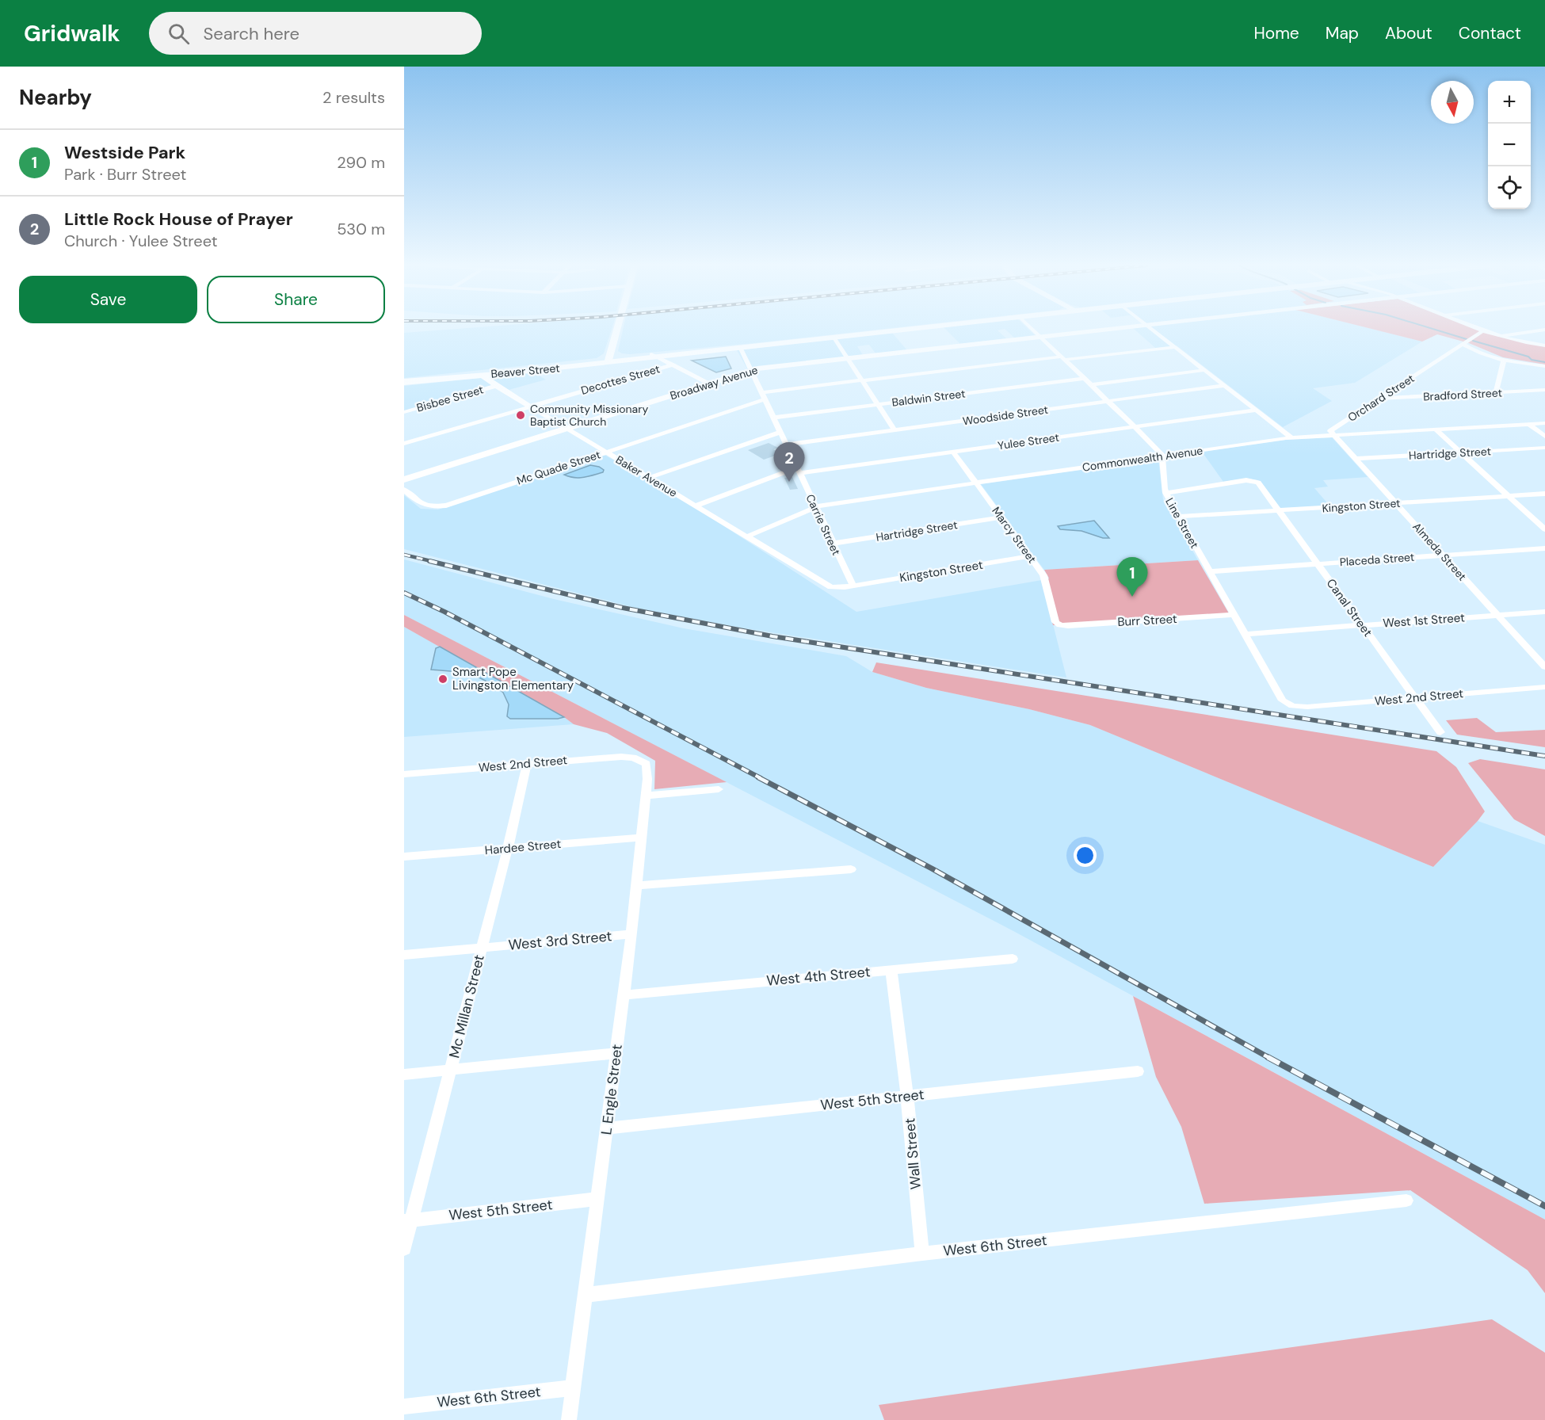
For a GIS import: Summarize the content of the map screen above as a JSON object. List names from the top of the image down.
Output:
{
  "streets": {
    "main road": ["Beaver Street"],
    "street": [
      "Decottes Street",
      "Broadway Avenue",
      "Bradford Street",
      "Baldwin Street",
      "Orchard Street",
      "Bisbee Street",
      "Woodside Street",
      "Yulee Street",
      "Hartridge Street",
      "Commonwealth Avenue",
      "Mc Quade Street",
      "Baker Avenue",
      "Kingston Street",
      "Line Street",
      "Carrie Street",
      "Marcy Street",
      "Almeda Street",
      "Placeda Street",
      "Canal Street",
      "Burr Street",
      "West 1st Street",
      "West 2nd Street",
      "Hardee Street",
      "West 3rd Street",
      "West 4th Street",
      "Mc Millan Street",
      "L Engle Street",
      "West 5th Street",
      "Wall Street",
      "West 6th Street"
    ]
  },
  "crossings": [
    ["Beaver Street", "Baker Avenue"],
    ["Beaver Street", "Carrie Street"],
    ["Decottes Street", "Baker Avenue"],
    ["Broadway Avenue", "Baker Avenue"],
    ["Broadway Avenue", "Carrie Street"],
    ["Bradford Street", "Orchard Street"],
    ["Baldwin Street", "Carrie Street"],
    ["Orchard Street", "Commonwealth Avenue"],
    ["Orchard Street", "Almeda Street"],
    ["Bisbee Street", "Baker Avenue"],
    ["Woodside Street", "Carrie Street"],
    ["Yulee Street", "Baker Avenue"],
    ["Yulee Street", "Carrie Street"],
    ["Yulee Street", "Marcy Street"],
    ["Hartridge Street", "Carrie Street"],
    ["Hartridge Street", "Marcy Street"],
    ["Hartridge Street", "Almeda Street"],
    ["Commonwealth Avenue", "Baker Avenue"],
    ["Commonwealth Avenue", "Line Street"],
    ["Commonwealth Avenue", "Carrie Street"],
    ["Commonwealth Avenue", "Marcy Street"],
    ["Commonwealth Avenue", "Almeda Street"],
    ["Mc Quade Street", "Baker Avenue"],
    ["Mc Quade Street", "Carrie Street"],
    ["Baker Avenue", "Kingston Street"],
    ["Baker Avenue", "Carrie Street"],
    ["Kingston Street", "Line Street"],
    ["Kingston Street", "Carrie Street"],
    ["Kingston Street", "Marcy Street"],
    ["Kingston Street", "Almeda Street"],
    ["Kingston Street", "Canal Street"],
    ["Line Street", "Placeda Street"],
    ["Line Street", "Canal Street"],
    ["Line Street", "Burr Street"],
    ["Line Street", "West 1st Street"],
    ["Line Street", "West 2nd Street"],
    ["Marcy Street", "Burr Street"],
    ["Almeda Street", "Placeda Street"],
    ["Almeda Street", "West 1st Street"],
    ["Placeda Street", "Canal Street"],
    ["Canal Street", "West 1st Street"],
    ["Canal Street", "West 2nd Street"],
    ["West 2nd Street", "Mc Millan Street"],
    ["West 2nd Street", "L Engle Street"],
    ["Hardee Street", "Mc Millan Street"],
    ["Hardee Street", "L Engle Street"],
    ["West 3rd Street", "Mc Millan Street"],
    ["West 3rd Street", "L Engle Street"],
    ["West 4th Street", "L Engle Street"],
    ["West 4th Street", "Wall Street"],
    ["Mc Millan Street", "West 5th Street"],
    ["L Engle Street", "West 5th Street"],
    ["L Engle Street", "West 6th Street"],
    ["West 5th Street", "Wall Street"],
    ["Wall Street", "West 6th Street"]
  ],
  "places": ["Community Missionary Baptist Church", "Smart Pope Livingston Elementary"],
  "north": "bottom",
  "page": {
    "header": "Gridwalk",
    "search": "Search here",
    "nav": [
      "Home",
      "Map",
      "About",
      "Contact"
    ],
    "heading": ["Nearby", "2 results"],
    "map_buttons": ["+", "−"],
    "list": [
      {
        "mark": "1",
        "name": "Westside Park",
        "note": "Park · Burr Street",
        "value": "290 m"
      },
      {
        "mark": "2",
        "name": "Little Rock House of Prayer",
        "note": "Church · Yulee Street",
        "value": "530 m"
      }
    ],
    "buttons": ["Save", "Share"],
    "pins": ["2", "1"]
  }
}
